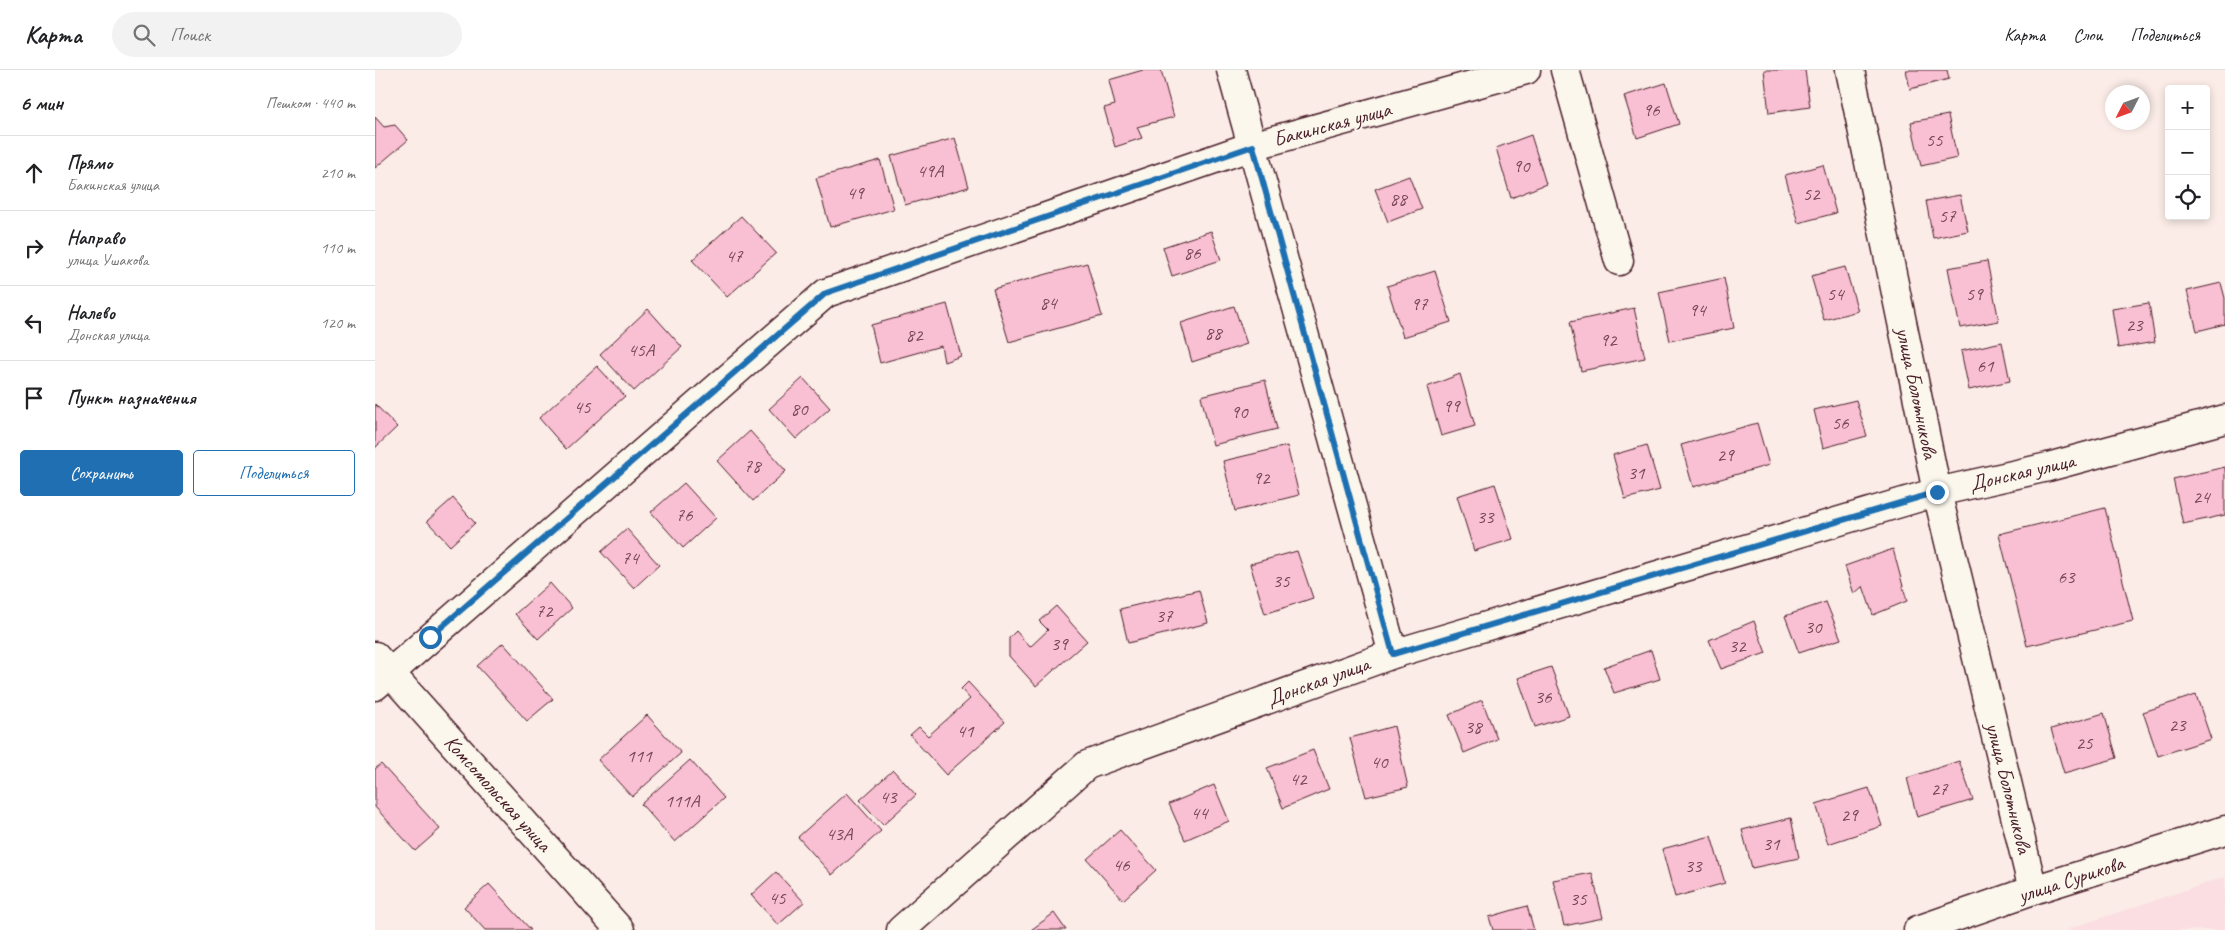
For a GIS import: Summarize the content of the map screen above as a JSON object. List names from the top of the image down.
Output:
{
  "streets": {
    "street": [
      "Бакинская улица",
      "улица Болотникова",
      "Донская улица",
      "Комсомольская улица",
      "улица Сурикова"
    ]
  },
  "crossings": [
    ["Бакинская улица", "Комсомольская улица"],
    ["улица Болотникова", "Донская улица"],
    ["улица Болотникова", "улица Сурикова"]
  ],
  "house_numbers": [
    "96",
    "55",
    "90",
    "49А",
    "49",
    "52",
    "88",
    "57",
    "86",
    "47",
    "54",
    "59",
    "84",
    "97",
    "94",
    "23",
    "88",
    "82",
    "92",
    "45А",
    "61",
    "99",
    "45",
    "80",
    "90",
    "56",
    "29",
    "78",
    "31",
    "92",
    "24",
    "76",
    "33",
    "74",
    "63",
    "35",
    "72",
    "37",
    "30",
    "39",
    "32",
    "36",
    "23",
    "38",
    "41",
    "25",
    "111",
    "40",
    "42",
    "27",
    "43",
    "111А",
    "44",
    "29",
    "43А",
    "31",
    "46",
    "33",
    "45",
    "35"
  ],
  "north": "bottom left",
  "page": {
    "header": "Карта",
    "search": "Поиск",
    "nav": ["Карта", "Слои", "Поделиться"],
    "heading": ["6 мин", "Пешком · 440 m"],
    "map_buttons": ["+", "−"],
    "list": [
      ["Прямо", "Бакинская улица", "210 m"],
      ["Направо", "улица Ушакова", "110 m"],
      ["Налево", "Донская улица", "120 m"],
      "Пункт назначения"
    ],
    "buttons": ["Сохранить", "Поделиться"]
  }
}
